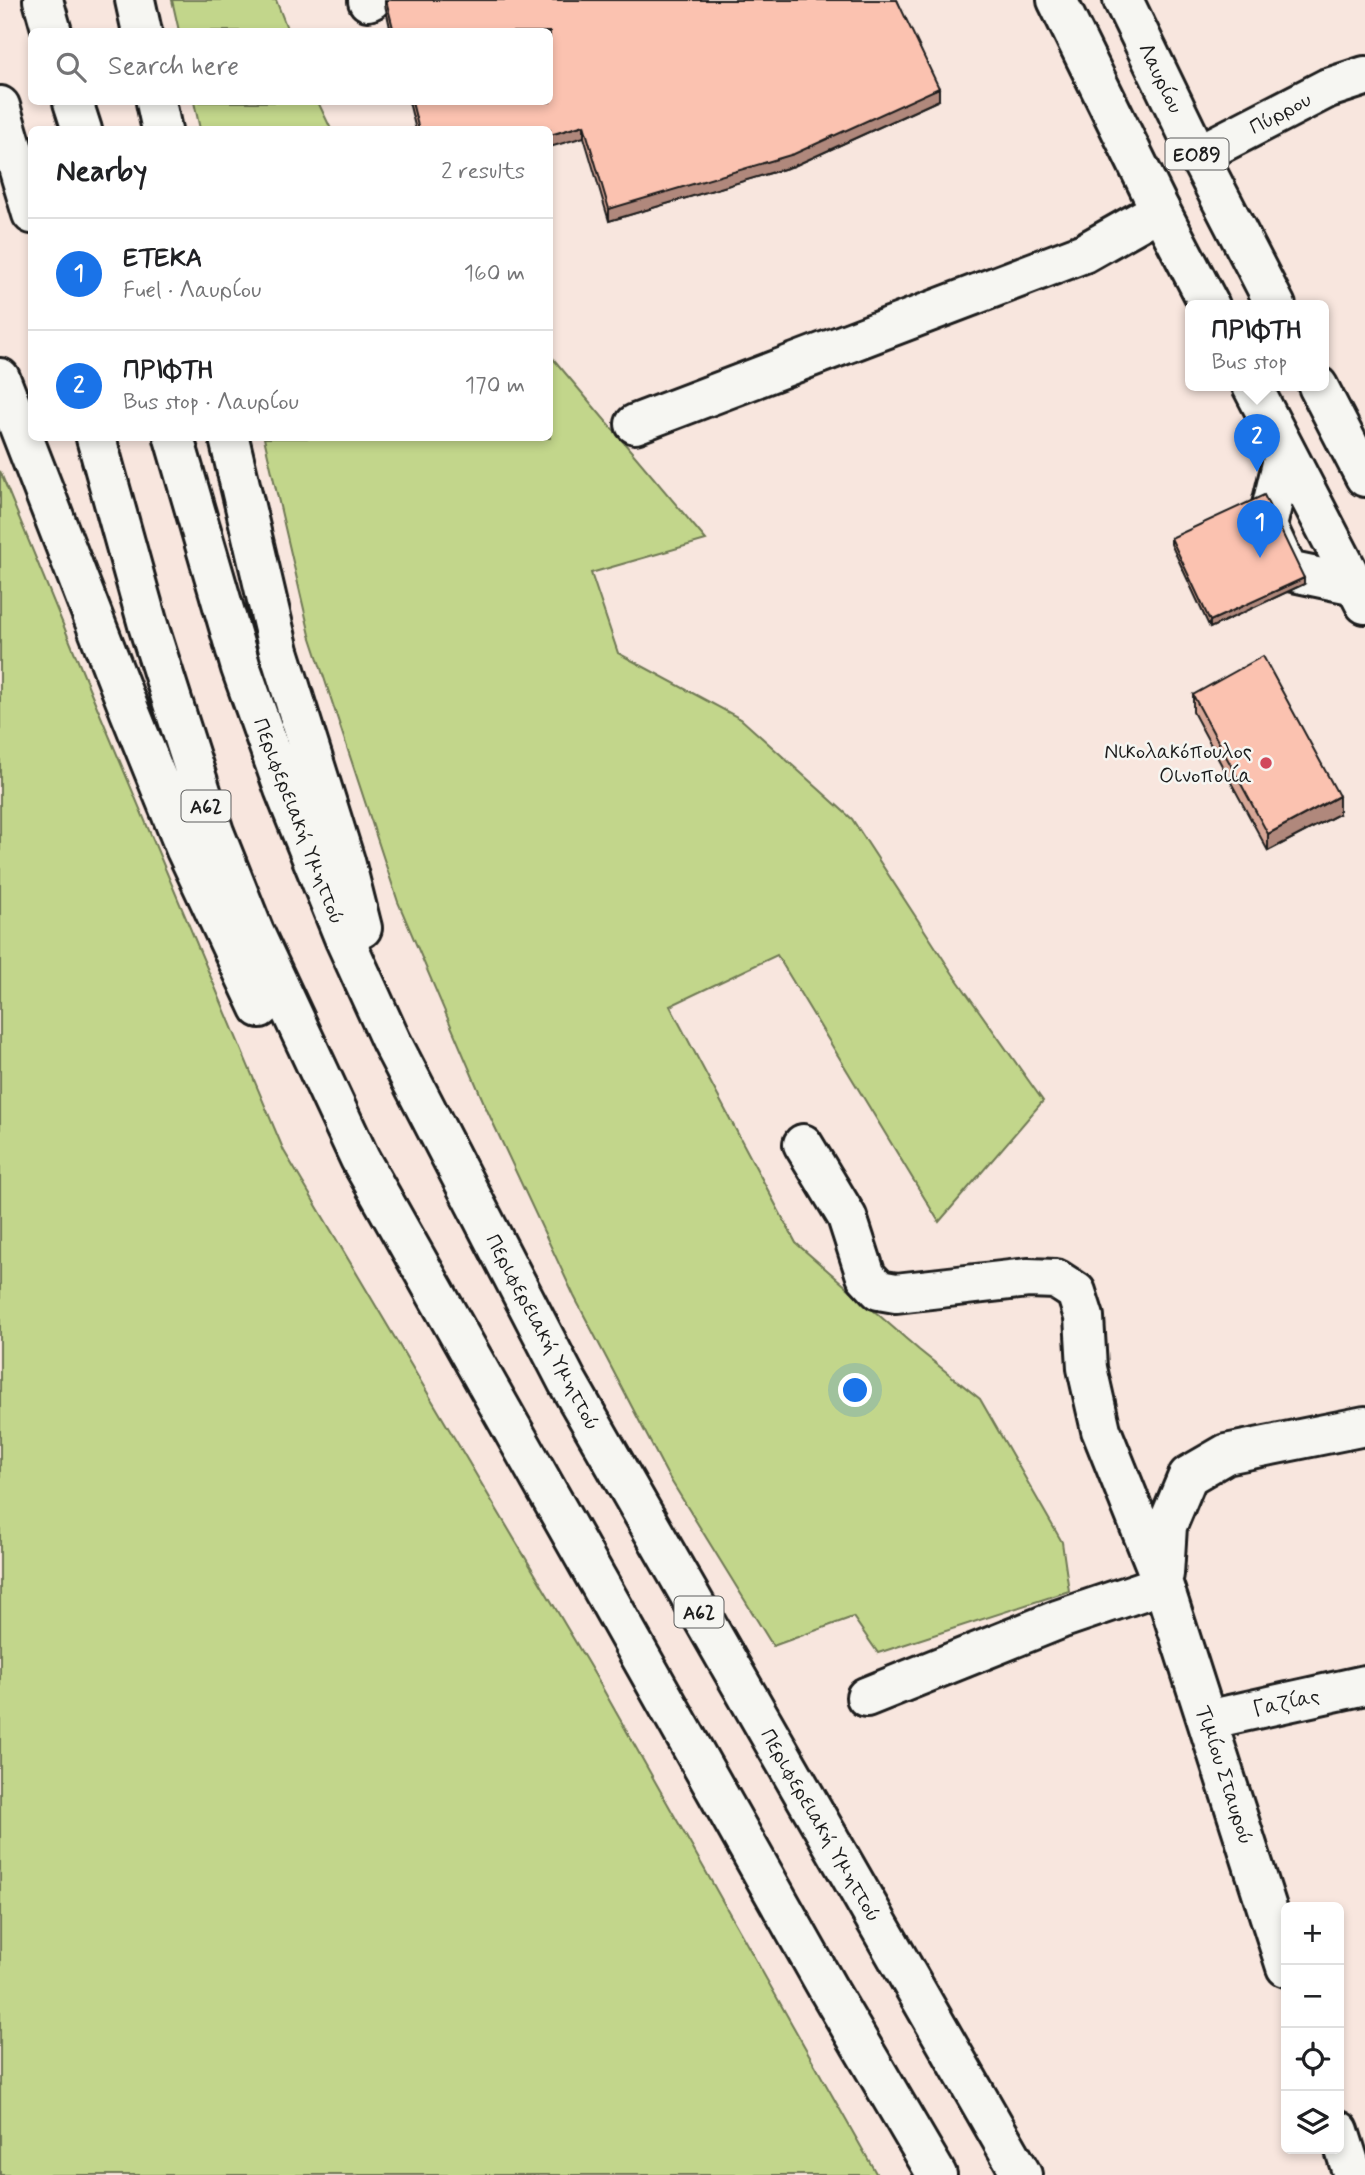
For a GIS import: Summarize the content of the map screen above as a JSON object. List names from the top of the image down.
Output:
{
  "streets": {
    "main road": [
      "Λαυρίου",
      "Πύρρου",
      "ΕΟ89",
      "Α62",
      "Περιφερειακή Υμηττού",
      "Γαζίας",
      "Τιμίου Σταυρού"
    ]
  },
  "crossings": [
    ["Λαυρίου", "Πύρρου"],
    ["Γαζίας", "Τιμίου Σταυρού"]
  ],
  "places": ["Νικολακόπουλος Οινοποιία"],
  "page": {
    "search": "Search here",
    "heading": ["Nearby", "2 results"],
    "list": [
      {
        "mark": "1",
        "name": "ΕΤΕΚΑ",
        "note": "Fuel · Λαυρίου",
        "value": "160 m"
      },
      {
        "mark": "2",
        "name": "ΠΡΙΦΤΗ",
        "note": "Bus stop · Λαυρίου",
        "value": "170 m"
      }
    ],
    "popup": ["ΠΡΙΦΤΗ", "Bus stop"],
    "pins": ["2", "1"],
    "map_buttons": ["+", "−"]
  }
}
